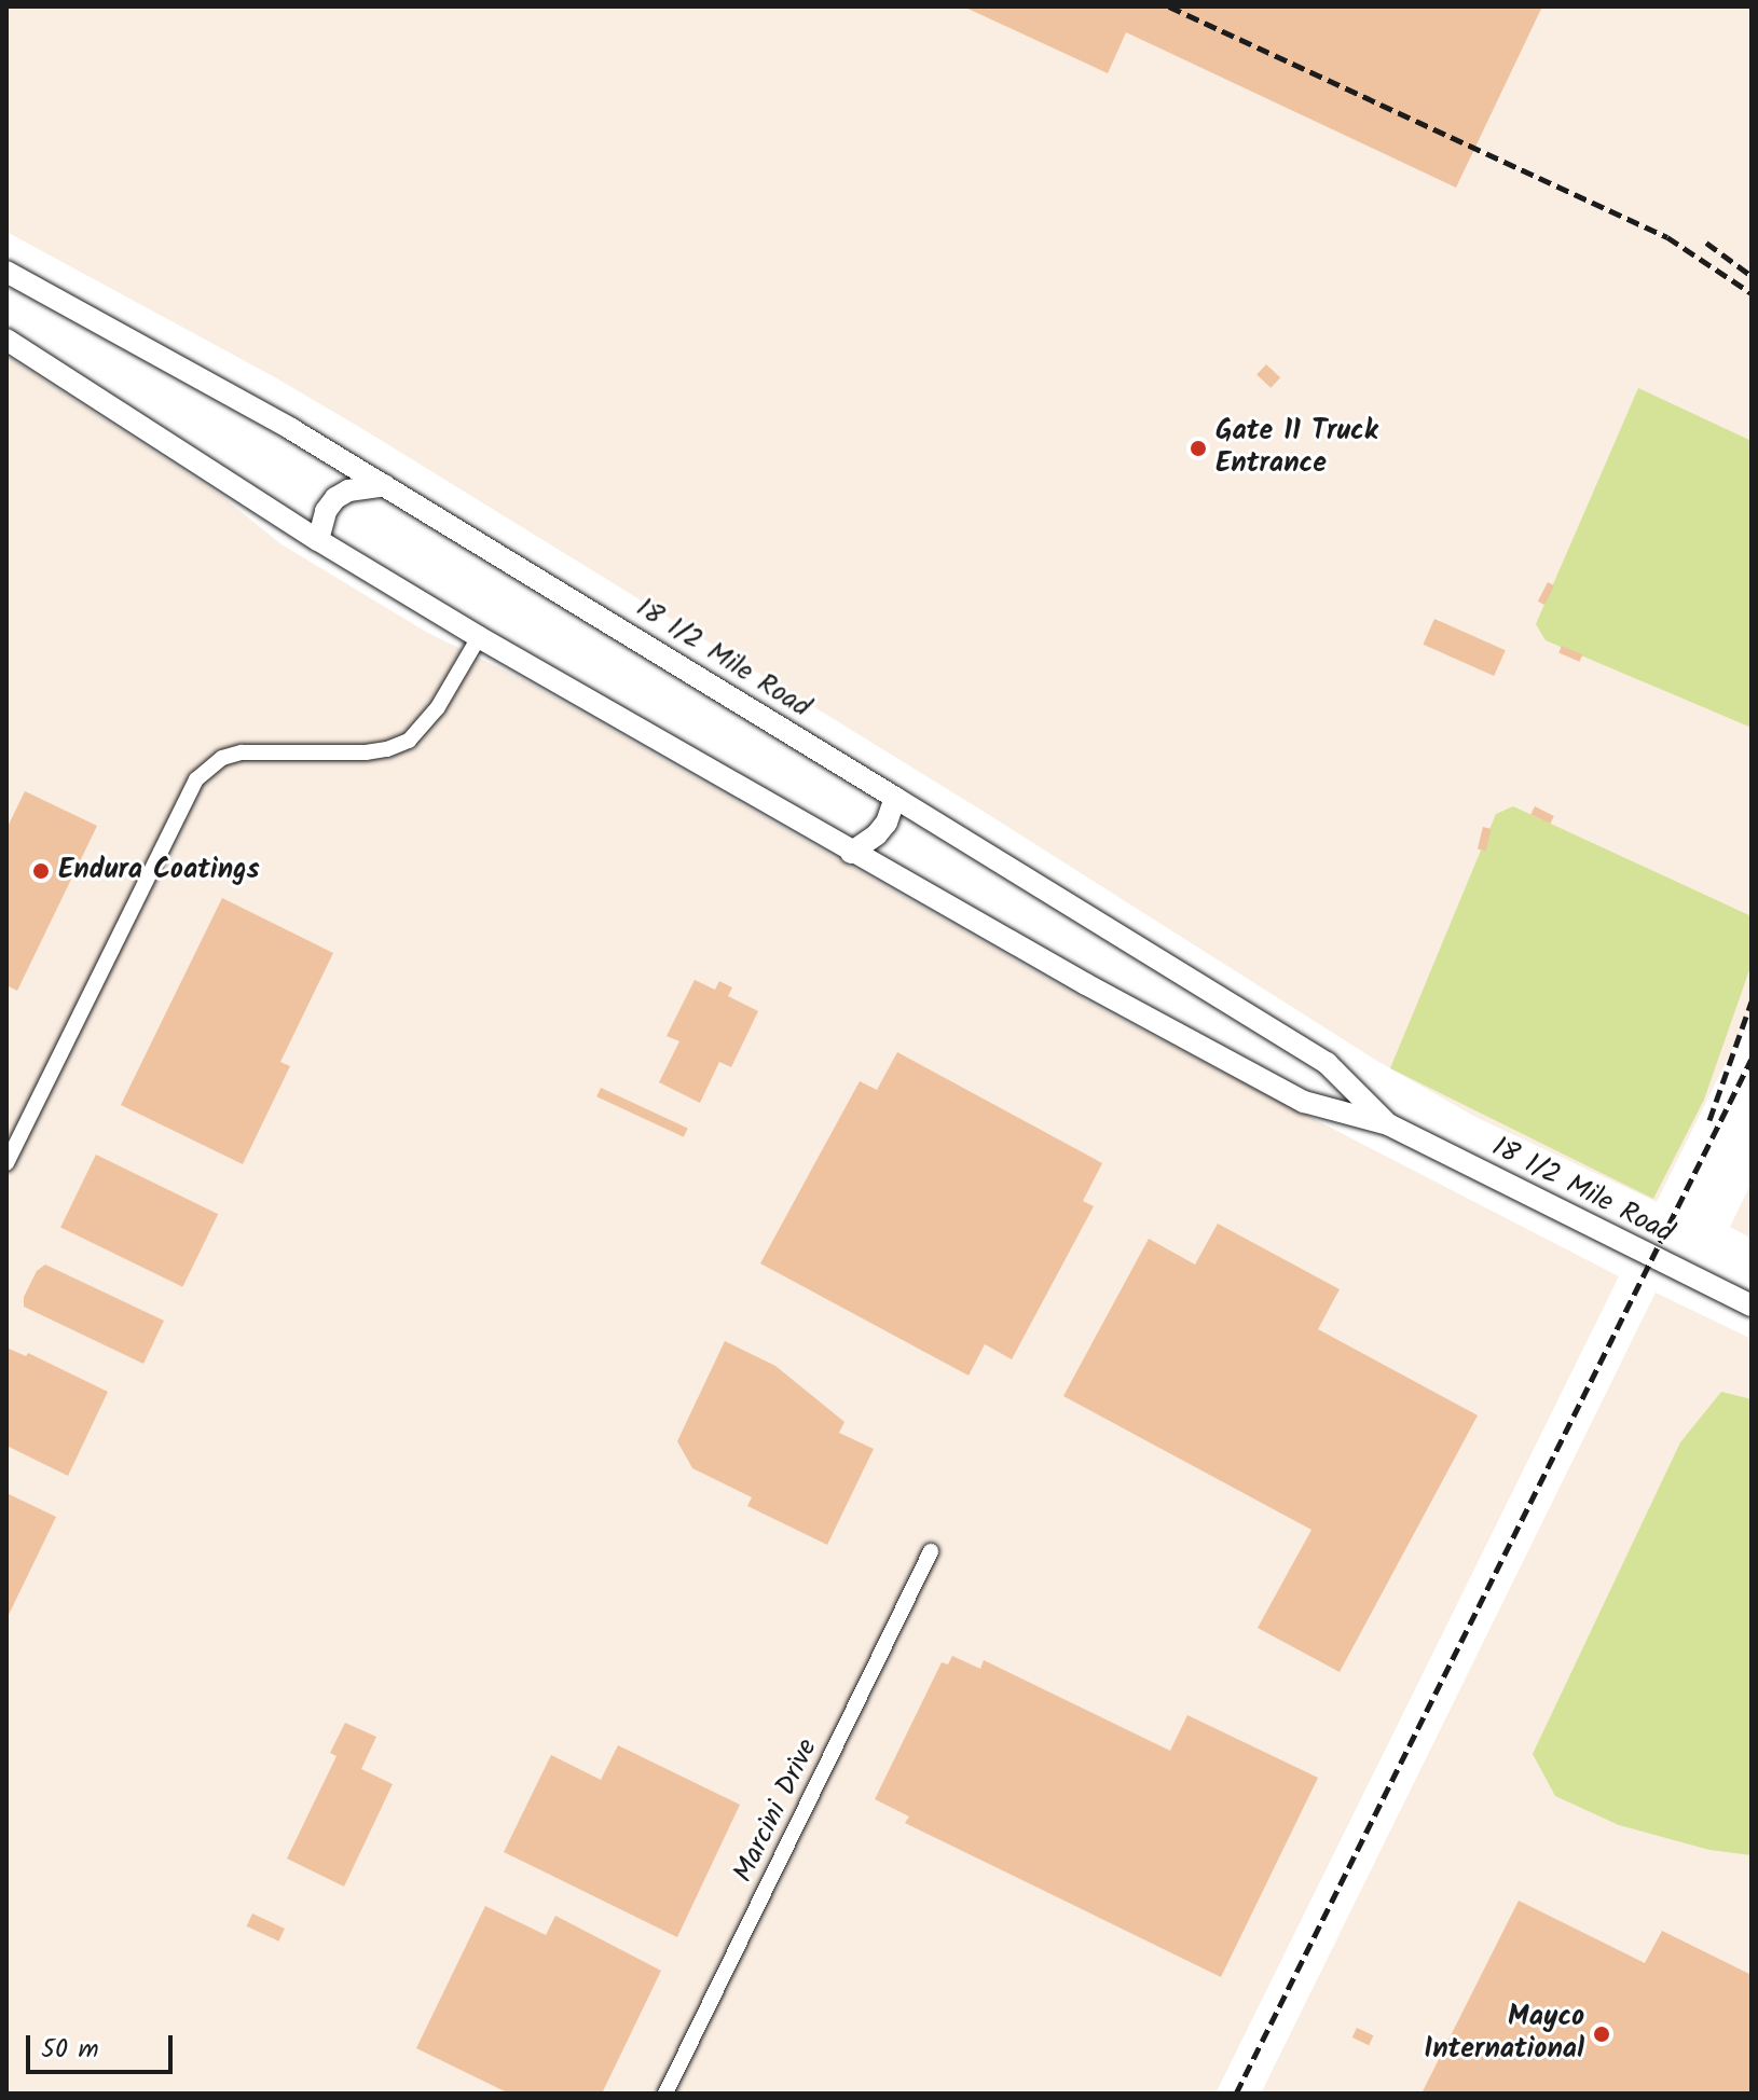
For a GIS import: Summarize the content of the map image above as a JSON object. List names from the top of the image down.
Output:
{
  "streets": {
    "street": ["18 1/2 Mile Road", "Marcini Drive"]
  },
  "places": ["Gate 11 Truck Entrance", "Endura Coatings", "Mayco International"],
  "scale_bar": "50 m"
}
